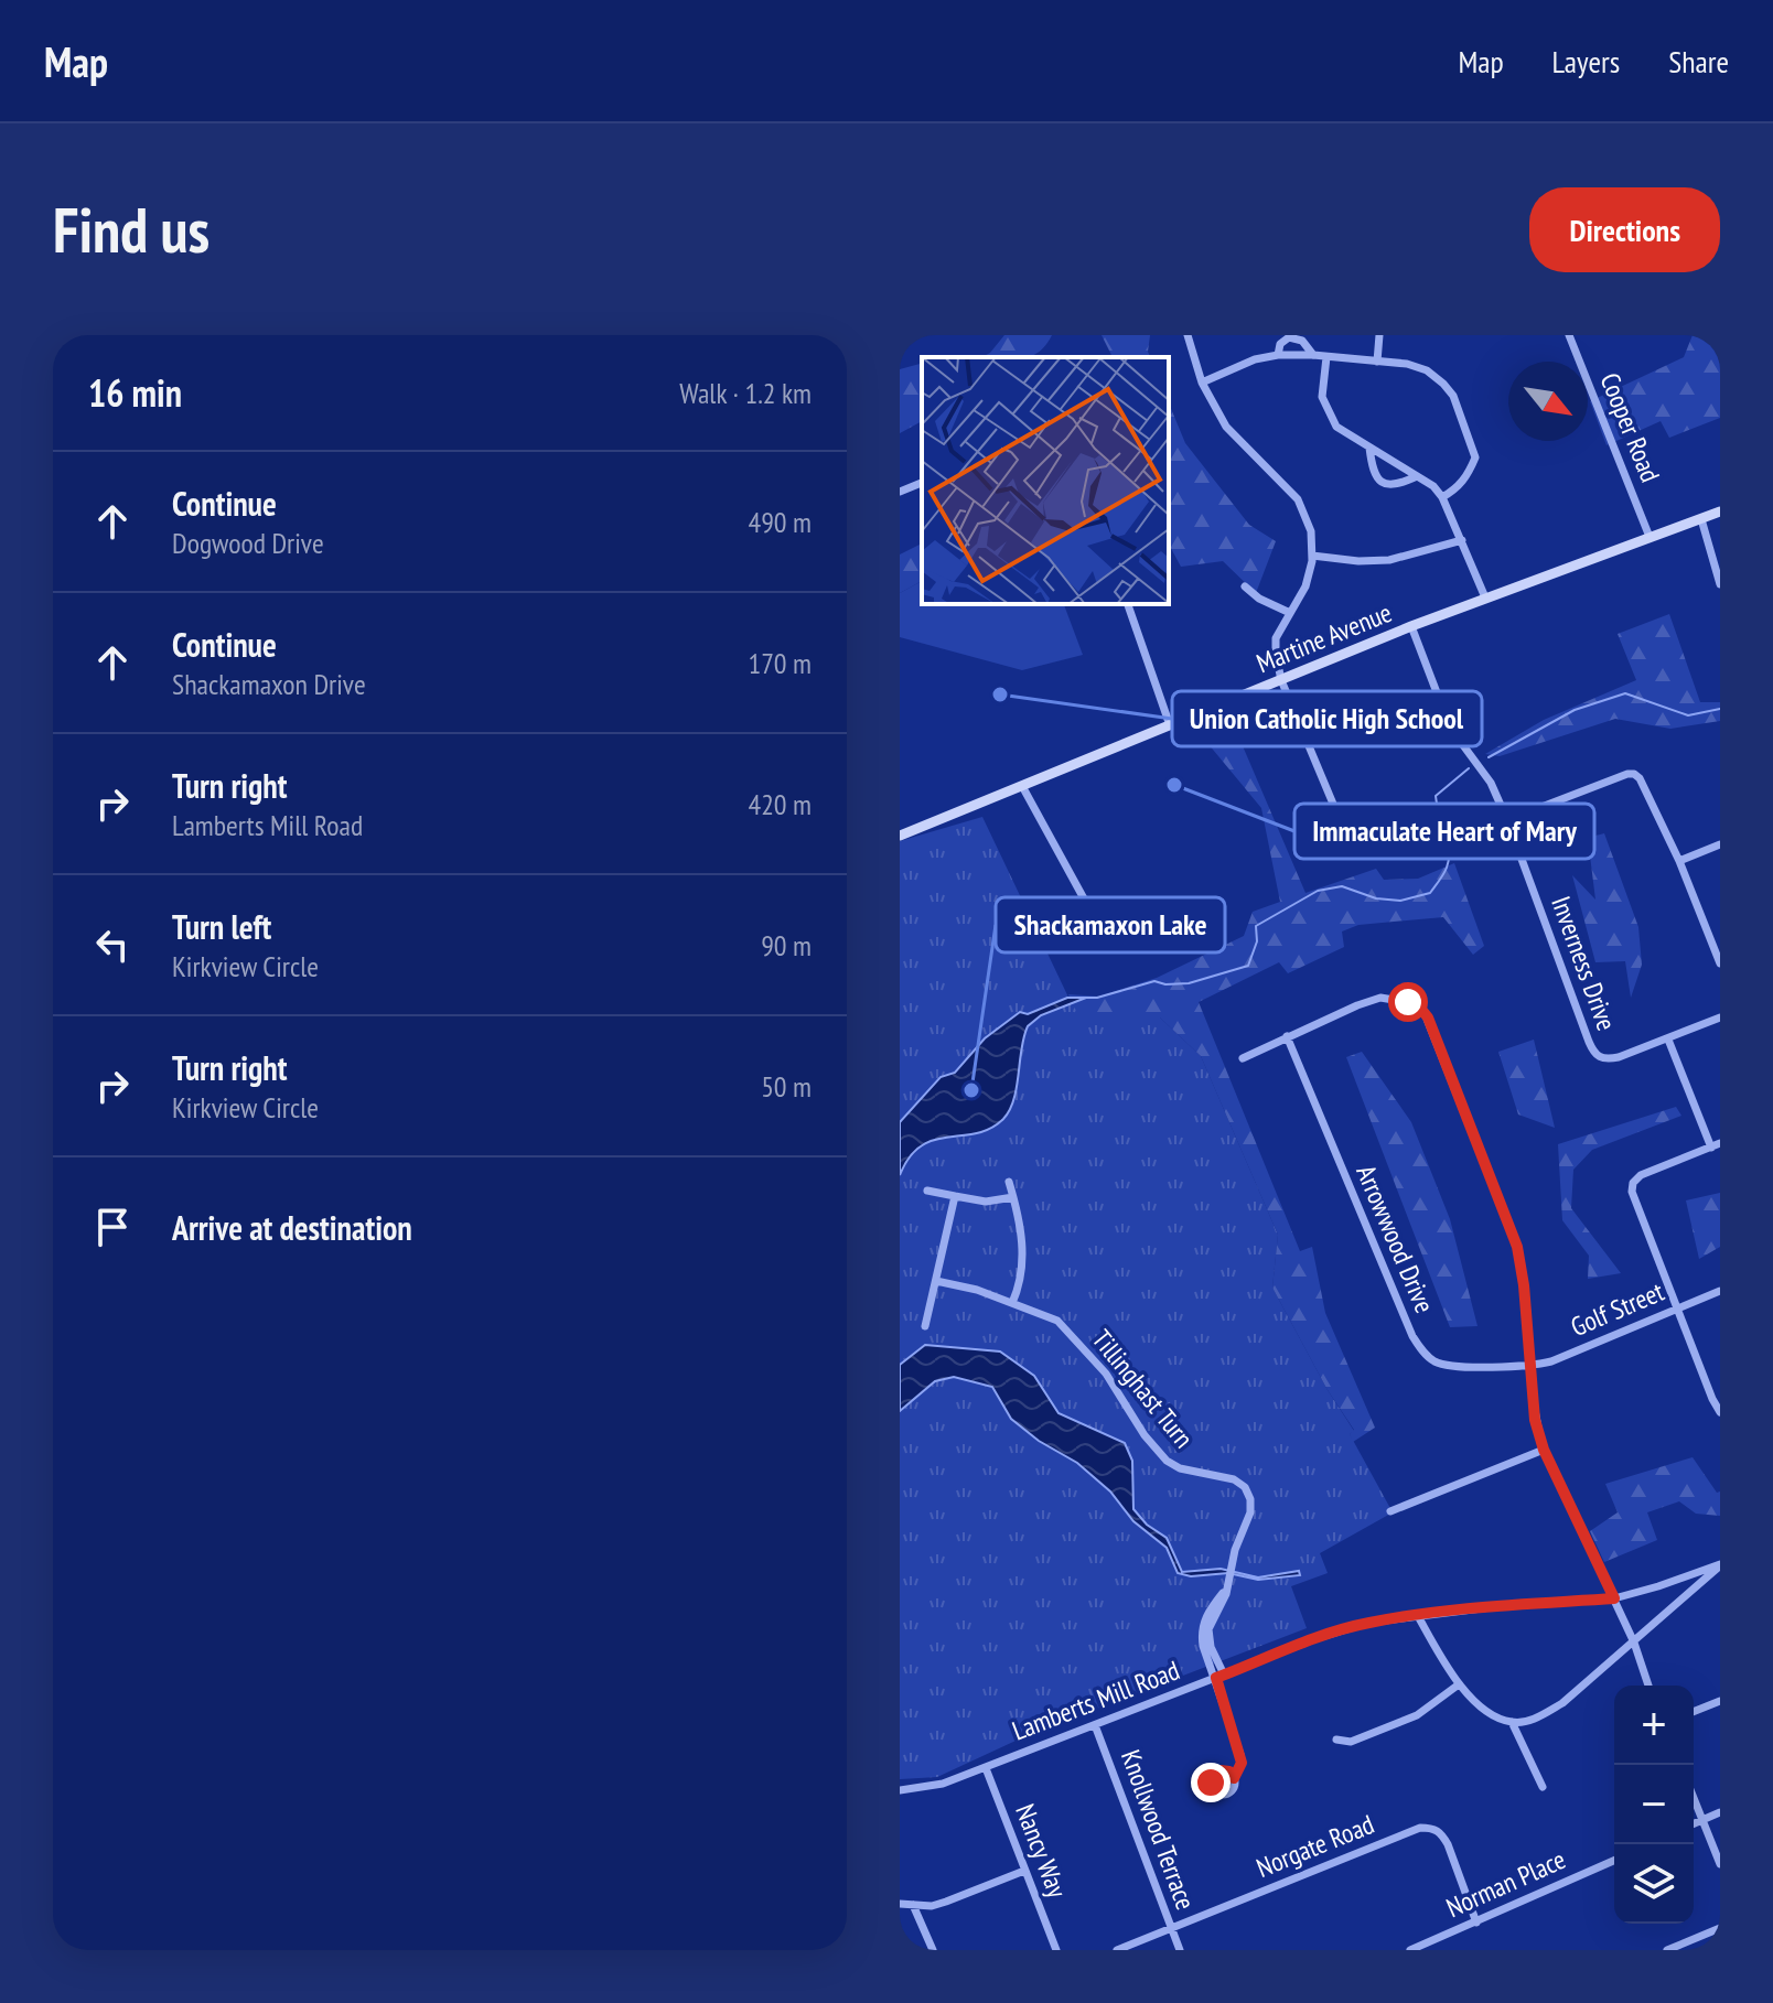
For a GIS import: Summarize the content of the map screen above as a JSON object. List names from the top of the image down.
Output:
{
  "streets": {
    "main road": ["Martine Avenue"],
    "street": [
      "Cooper Road",
      "Inverness Drive",
      "Arrowwood Drive",
      "Golf Street",
      "Tillinghast Turn",
      "Lamberts Mill Road",
      "Knollwood Terrace",
      "Norgate Road",
      "Nancy Way",
      "Norman Place"
    ]
  },
  "crossings": [
    ["Cooper Road", "Martine Avenue"],
    ["Martine Avenue", "Inverness Drive"],
    ["Arrowwood Drive", "Golf Street"],
    ["Tillinghast Turn", "Lamberts Mill Road"],
    ["Lamberts Mill Road", "Knollwood Terrace"],
    ["Lamberts Mill Road", "Nancy Way"],
    ["Knollwood Terrace", "Norgate Road"],
    ["Norgate Road", "Norman Place"]
  ],
  "places": ["Union Catholic High School", "Immaculate Heart of Mary", "Shackamaxon Lake"],
  "north": "bottom right",
  "page": {
    "header": "Map",
    "nav": ["Map", "Layers", "Share"],
    "buttons": "Directions",
    "title": "Find us",
    "heading": ["16 min", "Walk · 1.2 km"],
    "list": [
      ["Continue", "Dogwood Drive", "490 m"],
      ["Continue", "Shackamaxon Drive", "170 m"],
      ["Turn right", "Lamberts Mill Road", "420 m"],
      ["Turn left", "Kirkview Circle", "90 m"],
      ["Turn right", "Kirkview Circle", "50 m"],
      "Arrive at destination"
    ],
    "map_buttons": ["+", "−"]
  }
}
